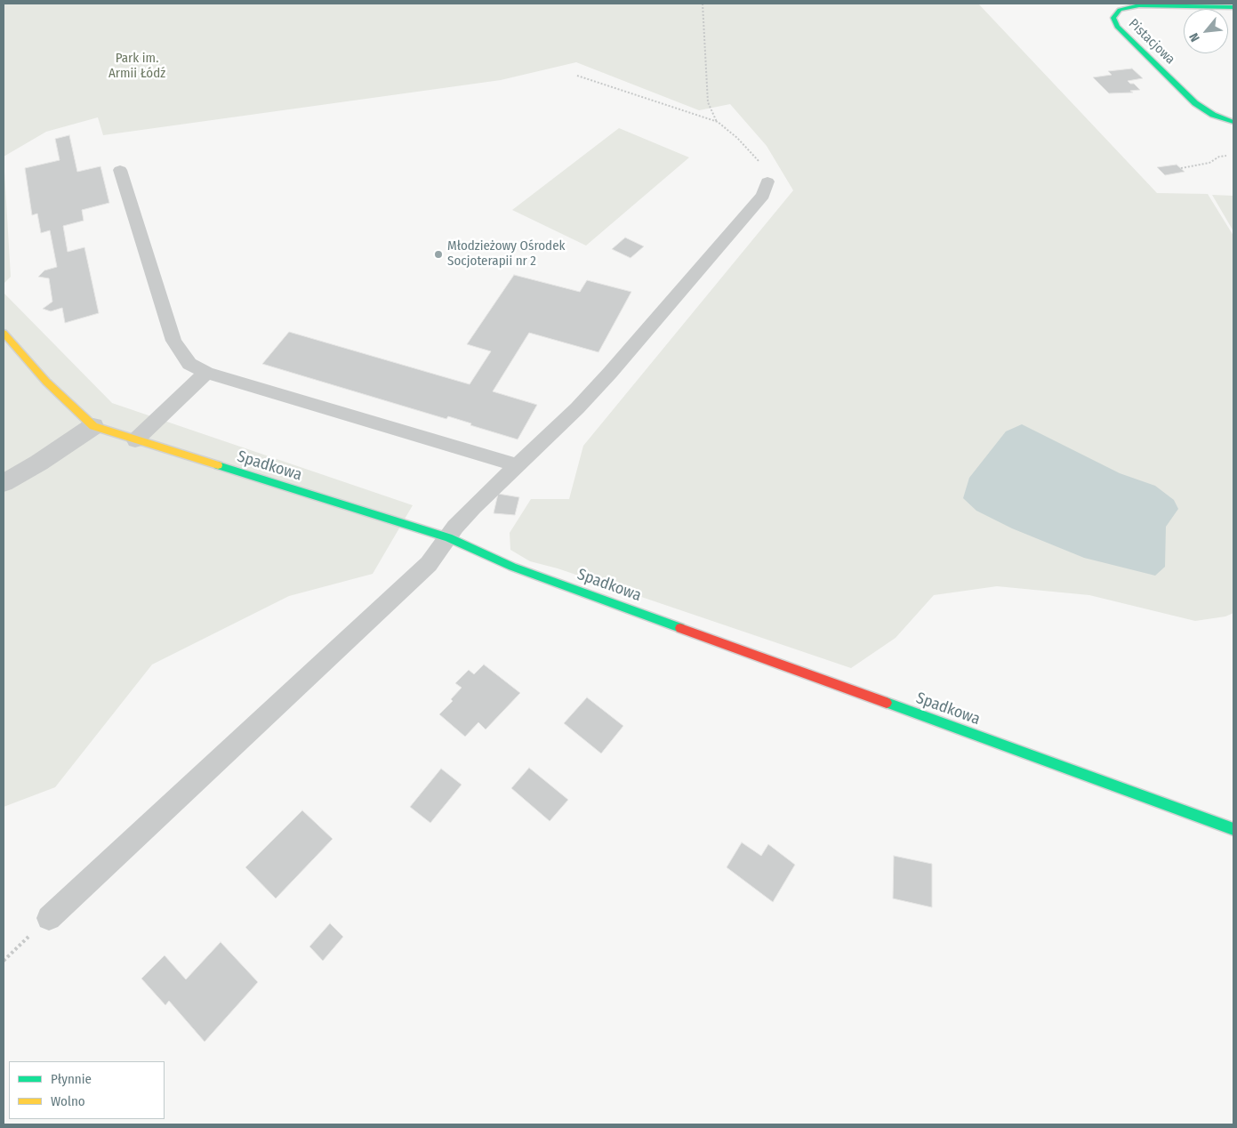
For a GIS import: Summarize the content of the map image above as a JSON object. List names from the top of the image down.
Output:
{
  "streets": {
    "street": ["Pistacjowa", "Spadkowa"]
  },
  "parks": ["Park im. Armii Łódź"],
  "places": ["Młodzieżowy Ośrodek Socjoterapii nr 2"],
  "legend": ["Płynnie", "Wolno"],
  "north": "bottom left"
}
